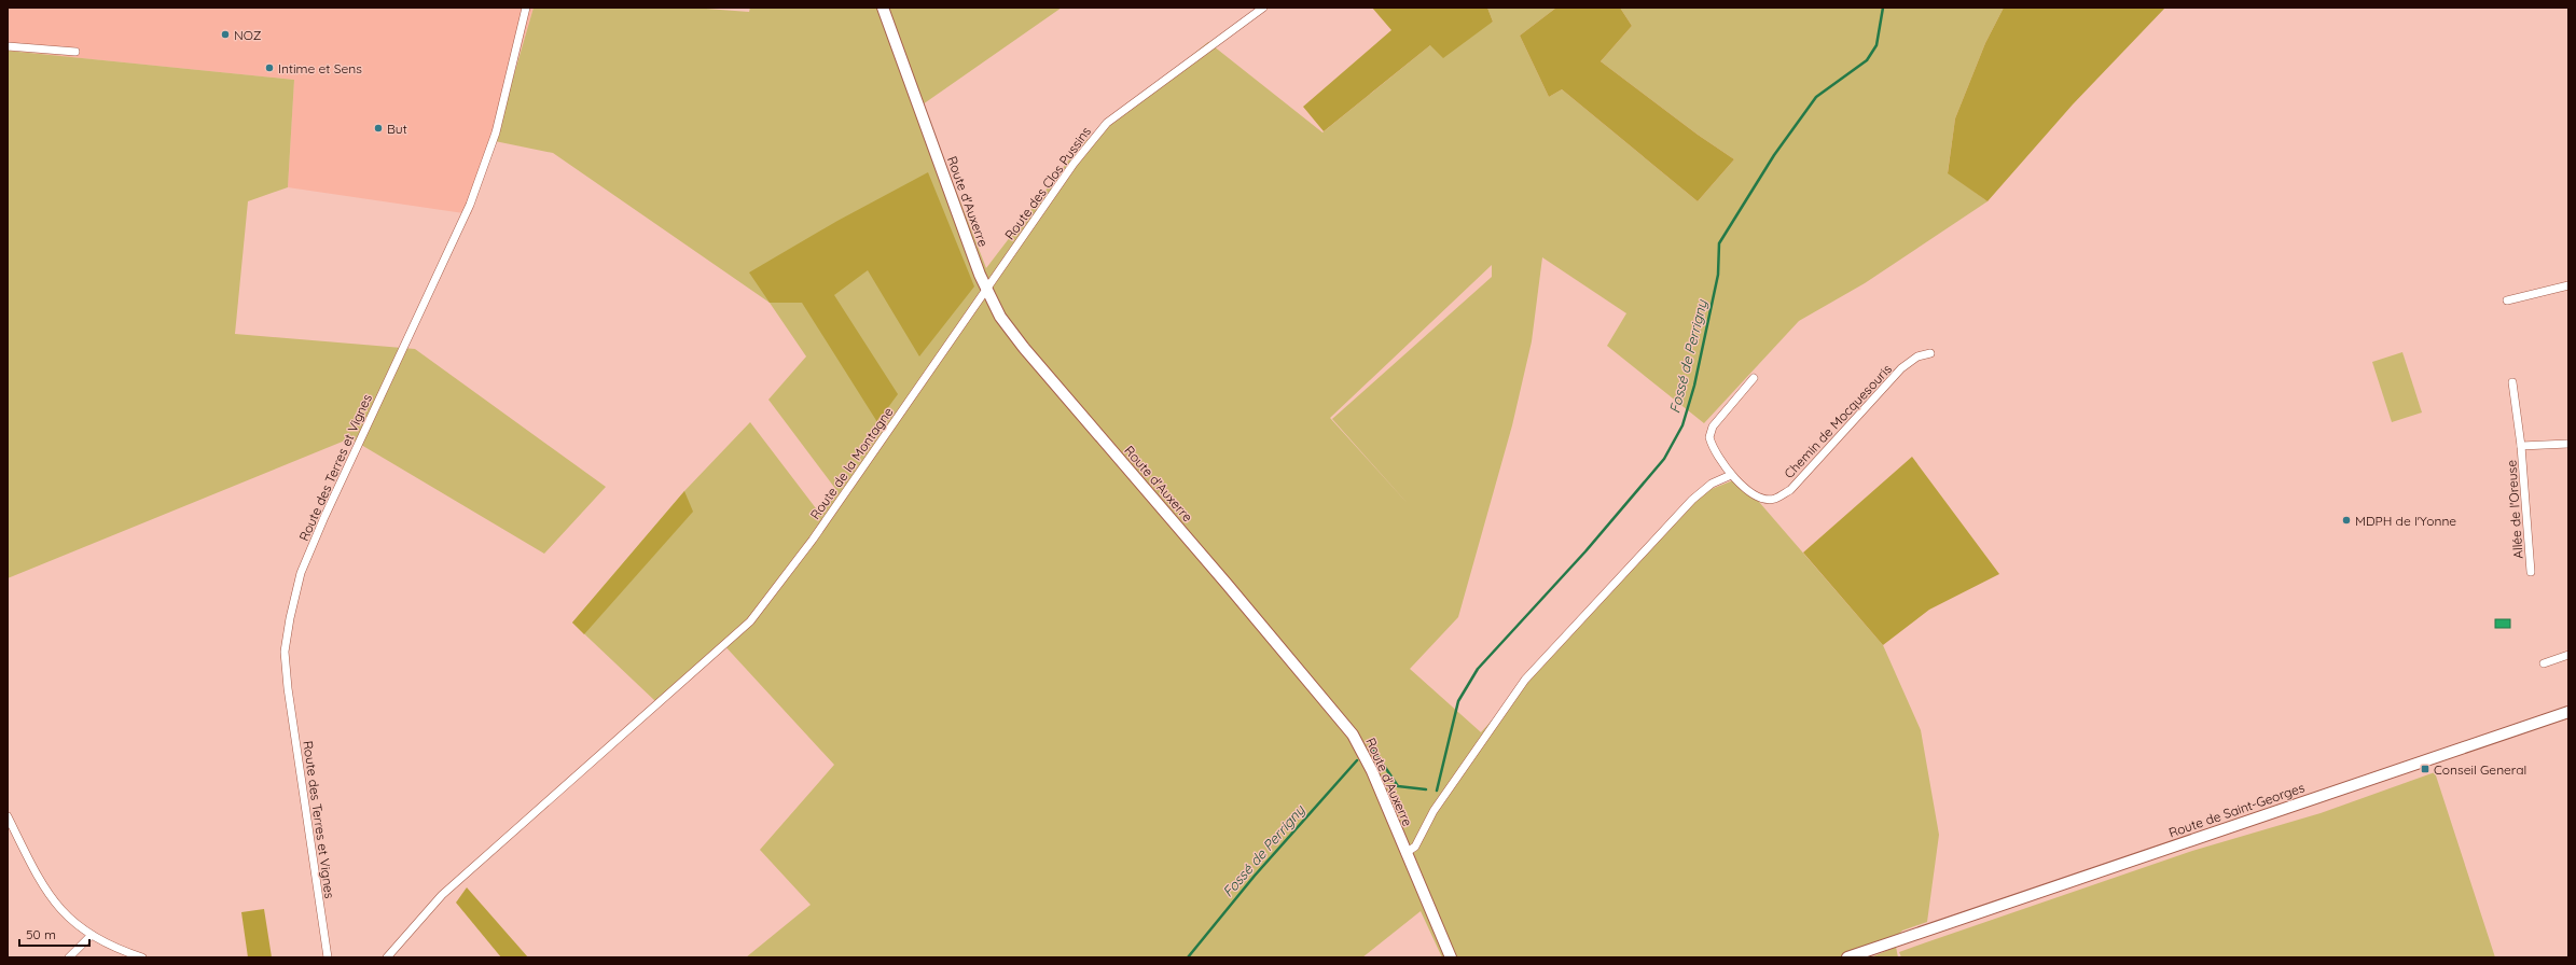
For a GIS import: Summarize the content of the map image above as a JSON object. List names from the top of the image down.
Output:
{
  "streets": {
    "street": [
      "Route des Clos Pussins",
      "Route d'Auxerre",
      "Chemin de Mocquesouris",
      "Route de la Montagne",
      "Route des Terres et Vignes",
      "Allée de l'Oreuse",
      "Route de Saint-Georges"
    ]
  },
  "crossings": [
    ["Route des Clos Pussins", "Route d'Auxerre"],
    ["Route des Clos Pussins", "Route de la Montagne"],
    ["Route d'Auxerre", "Route de la Montagne"]
  ],
  "water": ["Fossé de Perrigny"],
  "places": {
    "other": [
      "NOZ",
      "Intime et Sens",
      "But",
      "MDPH de l'Yonne"
    ],
    "transit": ["Conseil General"]
  },
  "scale_bar": "50 m"
}
